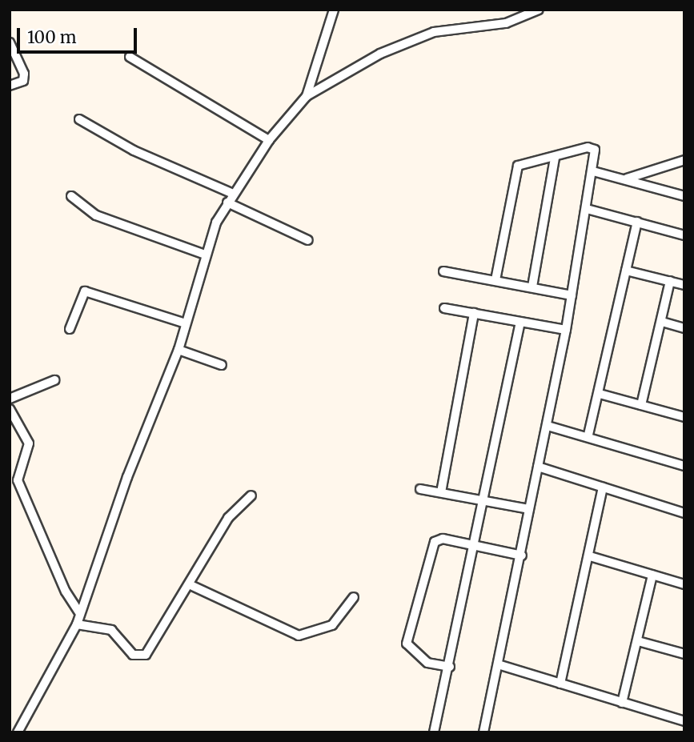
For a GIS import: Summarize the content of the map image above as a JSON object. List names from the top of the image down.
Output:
{
  "scale_bar": "100 m"
}
